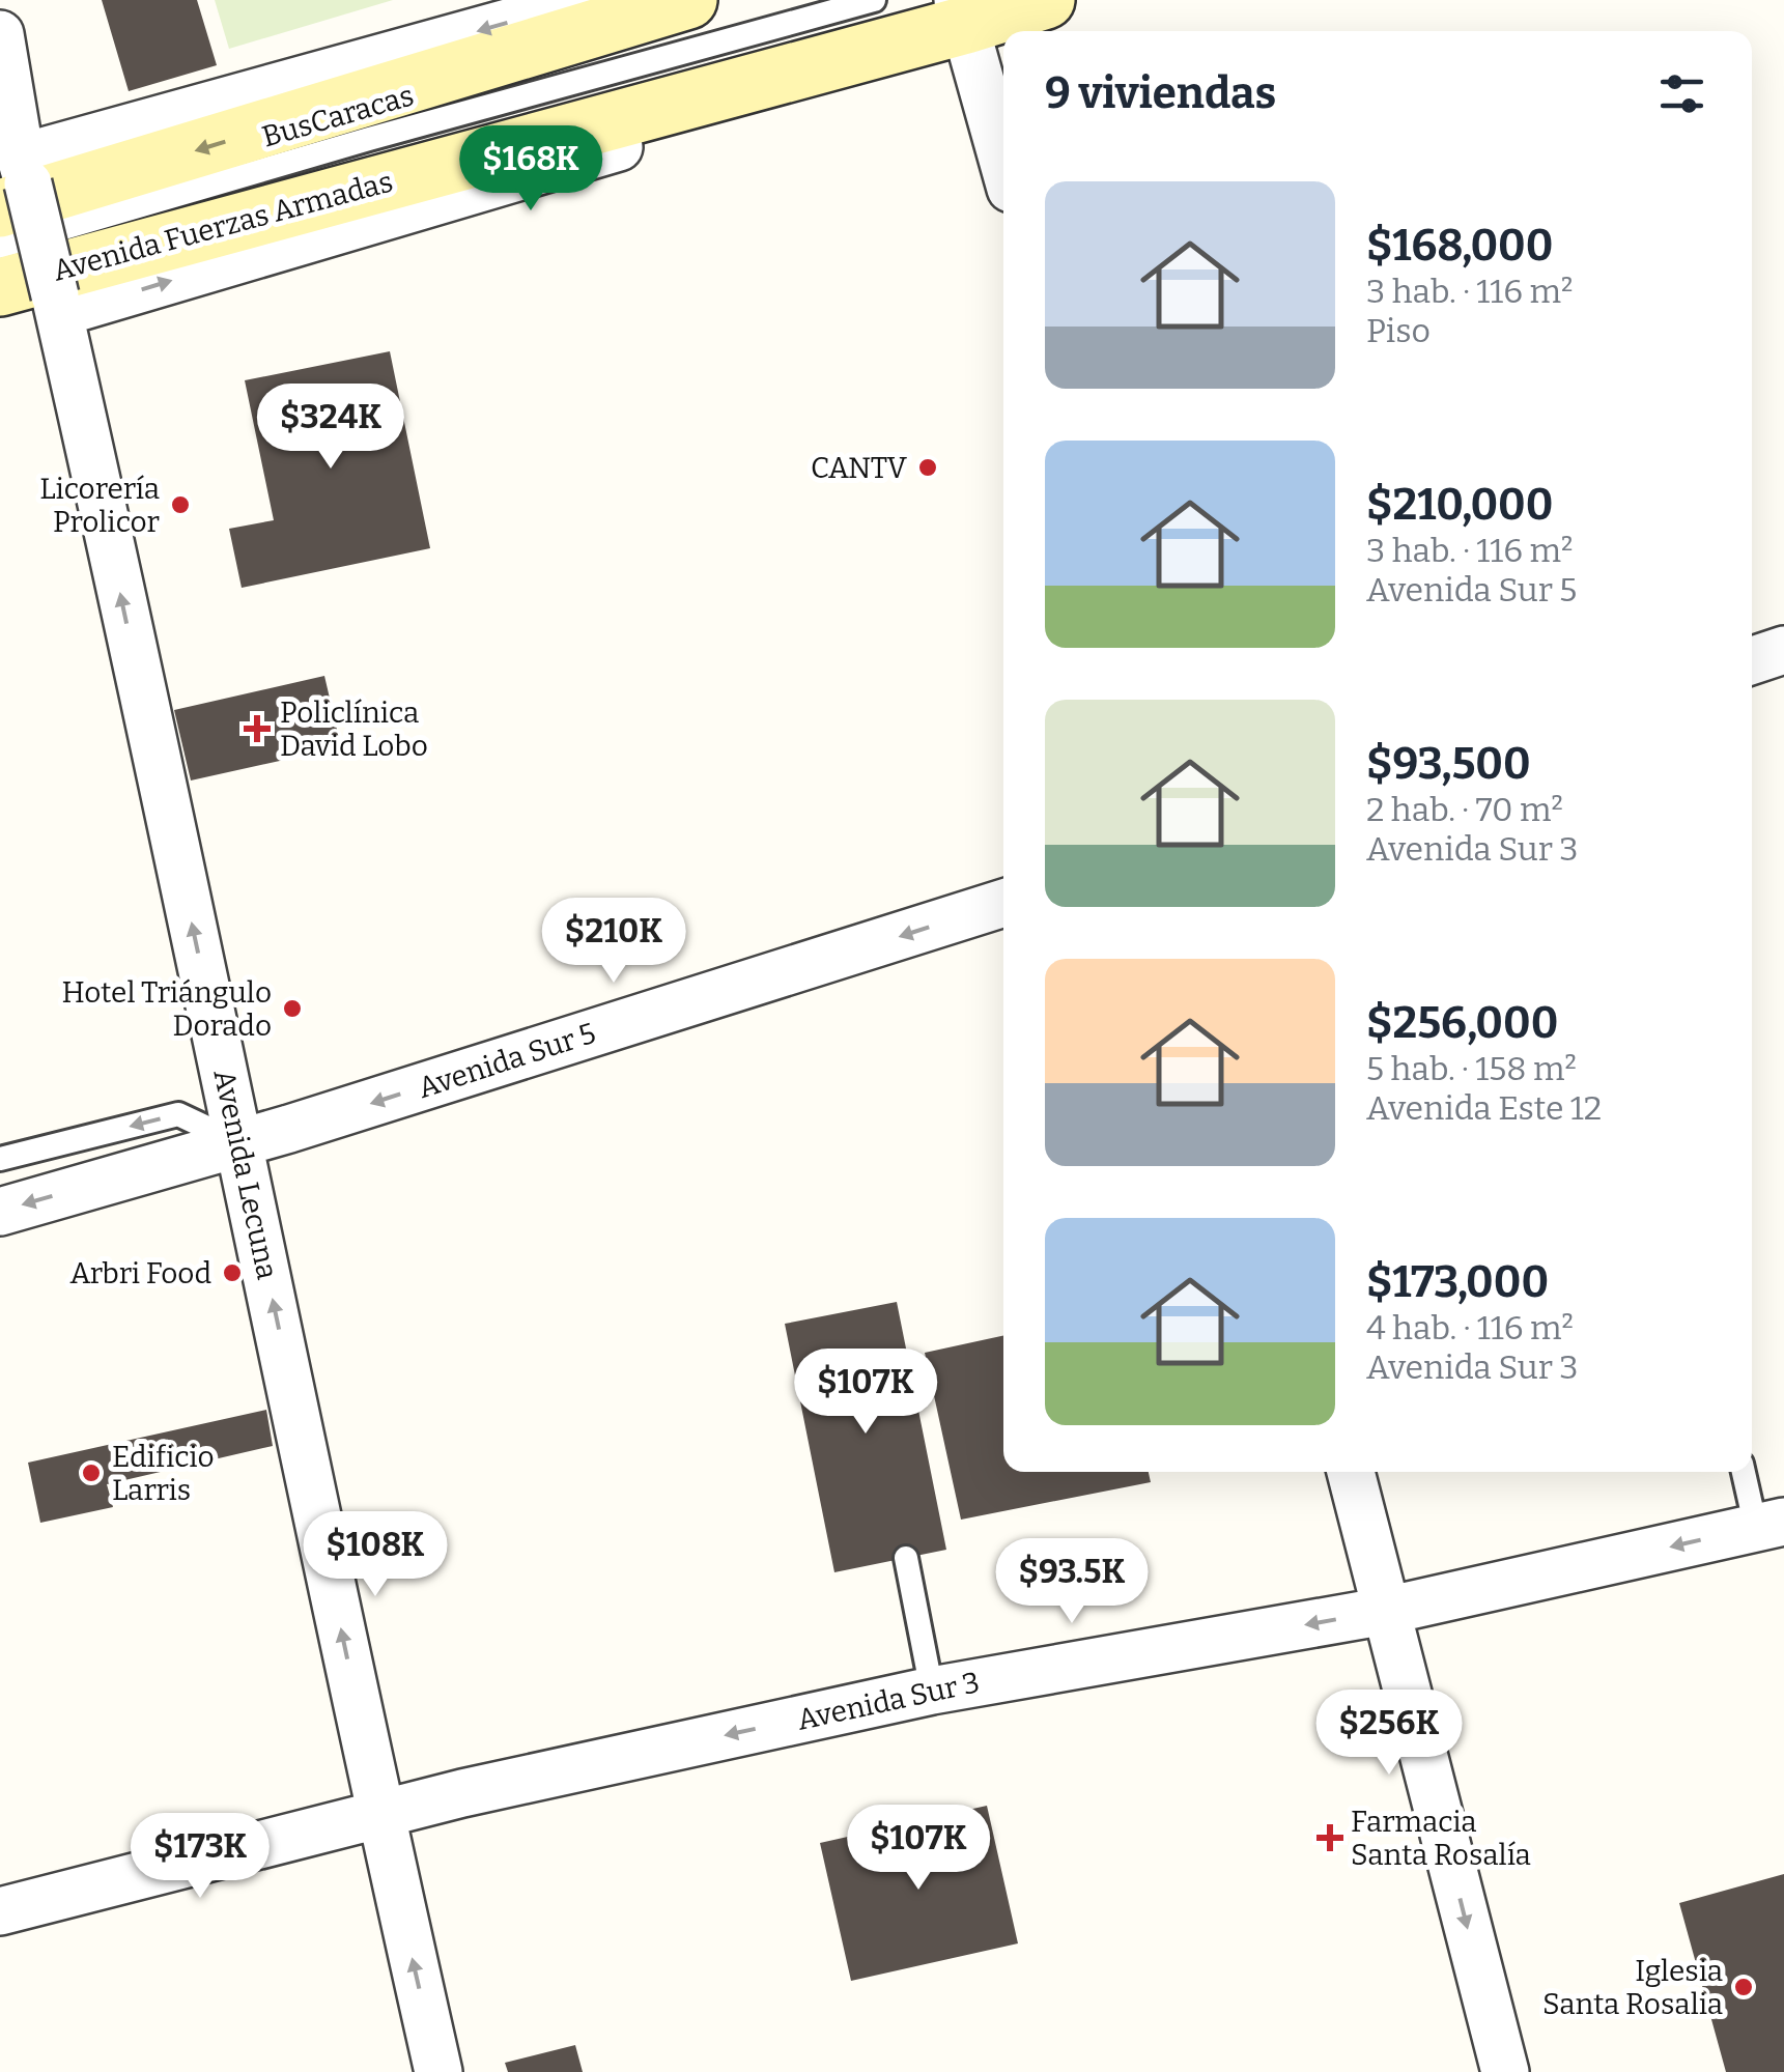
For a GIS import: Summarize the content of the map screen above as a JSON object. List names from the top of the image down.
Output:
{
  "streets": {
    "main road": ["Avenida Fuerzas Armadas"],
    "street": ["Avenida Sur 5", "Avenida Lecuna", "Avenida Sur 3"],
    "lane": ["BusCaracas"]
  },
  "crossings": [
    ["Avenida Sur 5", "Avenida Lecuna"],
    ["Avenida Lecuna", "Avenida Sur 3"]
  ],
  "one_way": ["Avenida Sur 5", "Avenida Lecuna", "Avenida Sur 3"],
  "places": {
    "other": [
      "CANTV",
      "Licorería Prolicor",
      "Hotel Triángulo Dorado",
      "Arbri Food",
      "Edificio Larris",
      "Iglesia Santa Rosalia"
    ],
    "health": ["Policlínica David Lobo", "Farmacia Santa Rosalía"]
  },
  "page": {
    "heading": "9 viviendas",
    "price": [
      "$168K",
      "$324K",
      "$210K",
      "$107K",
      "$108K",
      "$93.5K",
      "$256K",
      "$107K",
      "$173K"
    ],
    "list": [
      {
        "name": "$168,000",
        "note": "3 hab. · 116 m² · Piso"
      },
      {
        "name": "$210,000",
        "note": "3 hab. · 116 m² · Avenida Sur 5"
      },
      {
        "name": "$93,500",
        "note": "2 hab. · 70 m² · Avenida Sur 3"
      },
      {
        "name": "$256,000",
        "note": "5 hab. · 158 m² · Avenida Este 12"
      },
      {
        "name": "$173,000",
        "note": "4 hab. · 116 m² · Avenida Sur 3"
      }
    ]
  }
}
